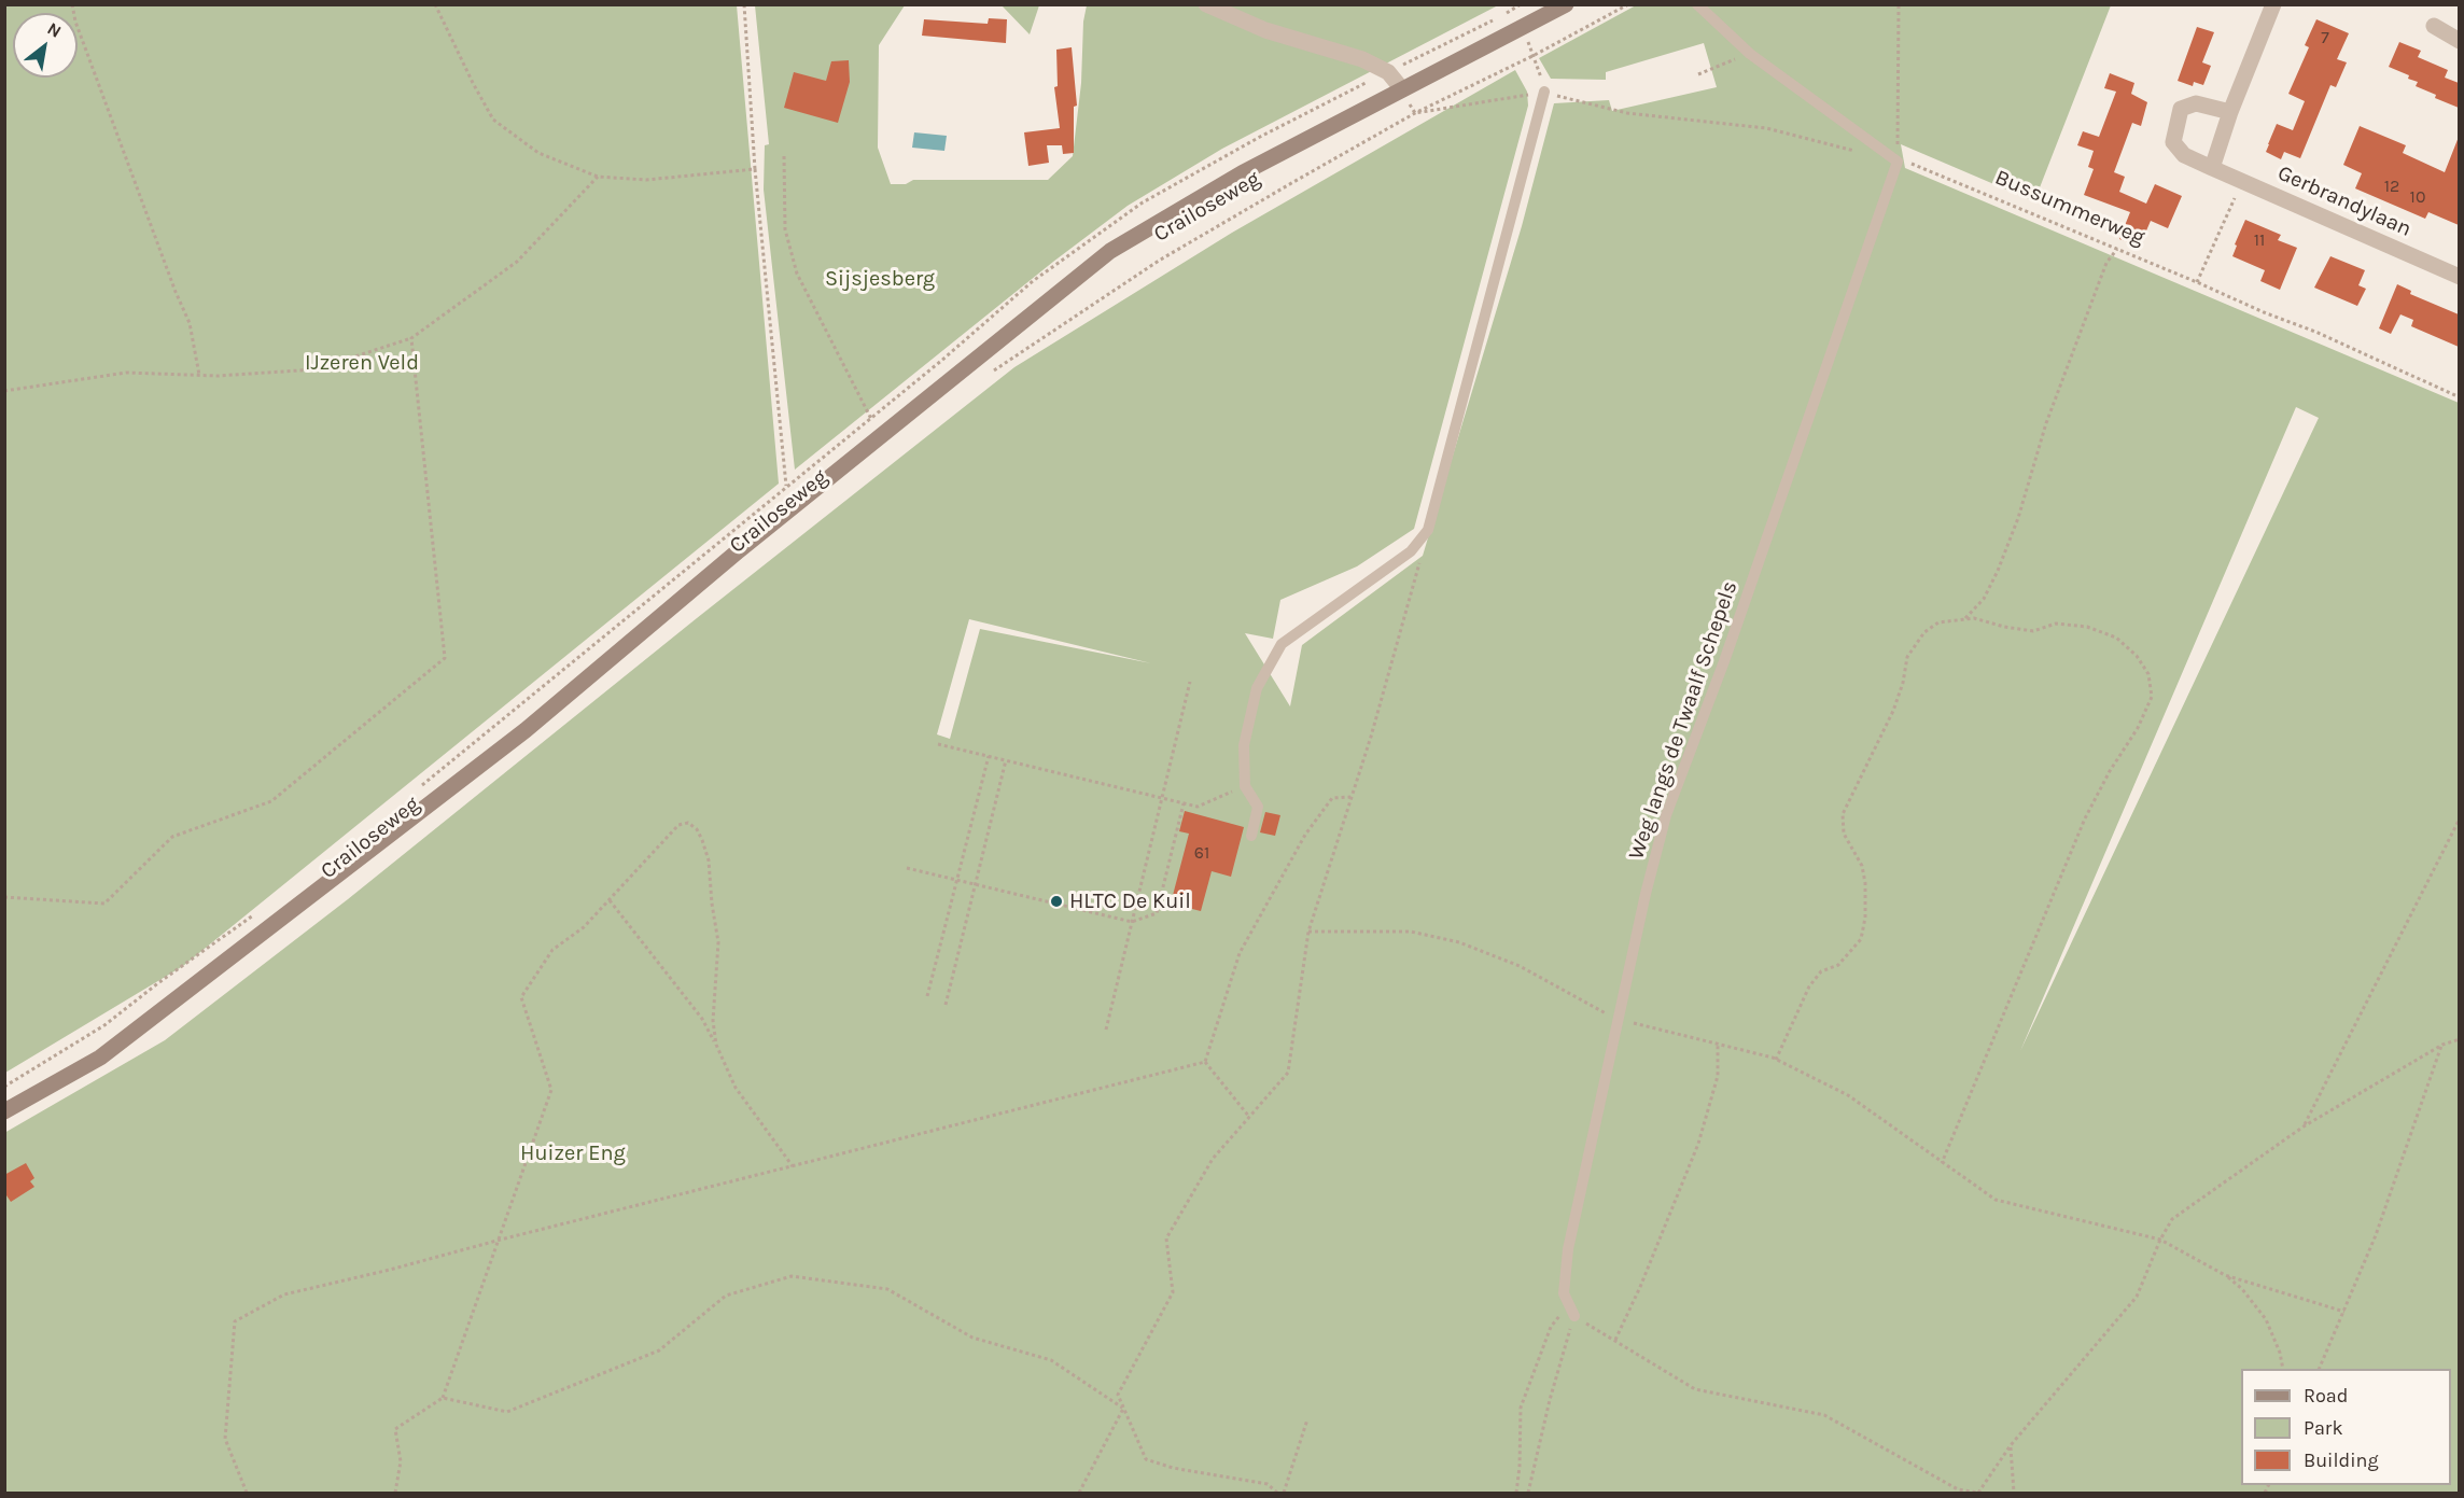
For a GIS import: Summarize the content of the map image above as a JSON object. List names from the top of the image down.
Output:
{
  "streets": {
    "main road": ["Crailoseweg"],
    "street": ["Gerbrandylaan"],
    "lane": ["Weg langs de Twaalf Schepels"],
    "path": ["Bussummerweg"]
  },
  "crossings": [
    ["Bussummerweg", "Weg langs de Twaalf Schepels"]
  ],
  "parks": ["Sijsjesberg", "IJzeren Veld", "Huizer Eng"],
  "places": ["HLTC De Kuil"],
  "house_numbers": [
    "7",
    "12",
    "10",
    "11",
    "61"
  ],
  "legend": ["Road", "Park", "Building"],
  "north": "top right"
}
